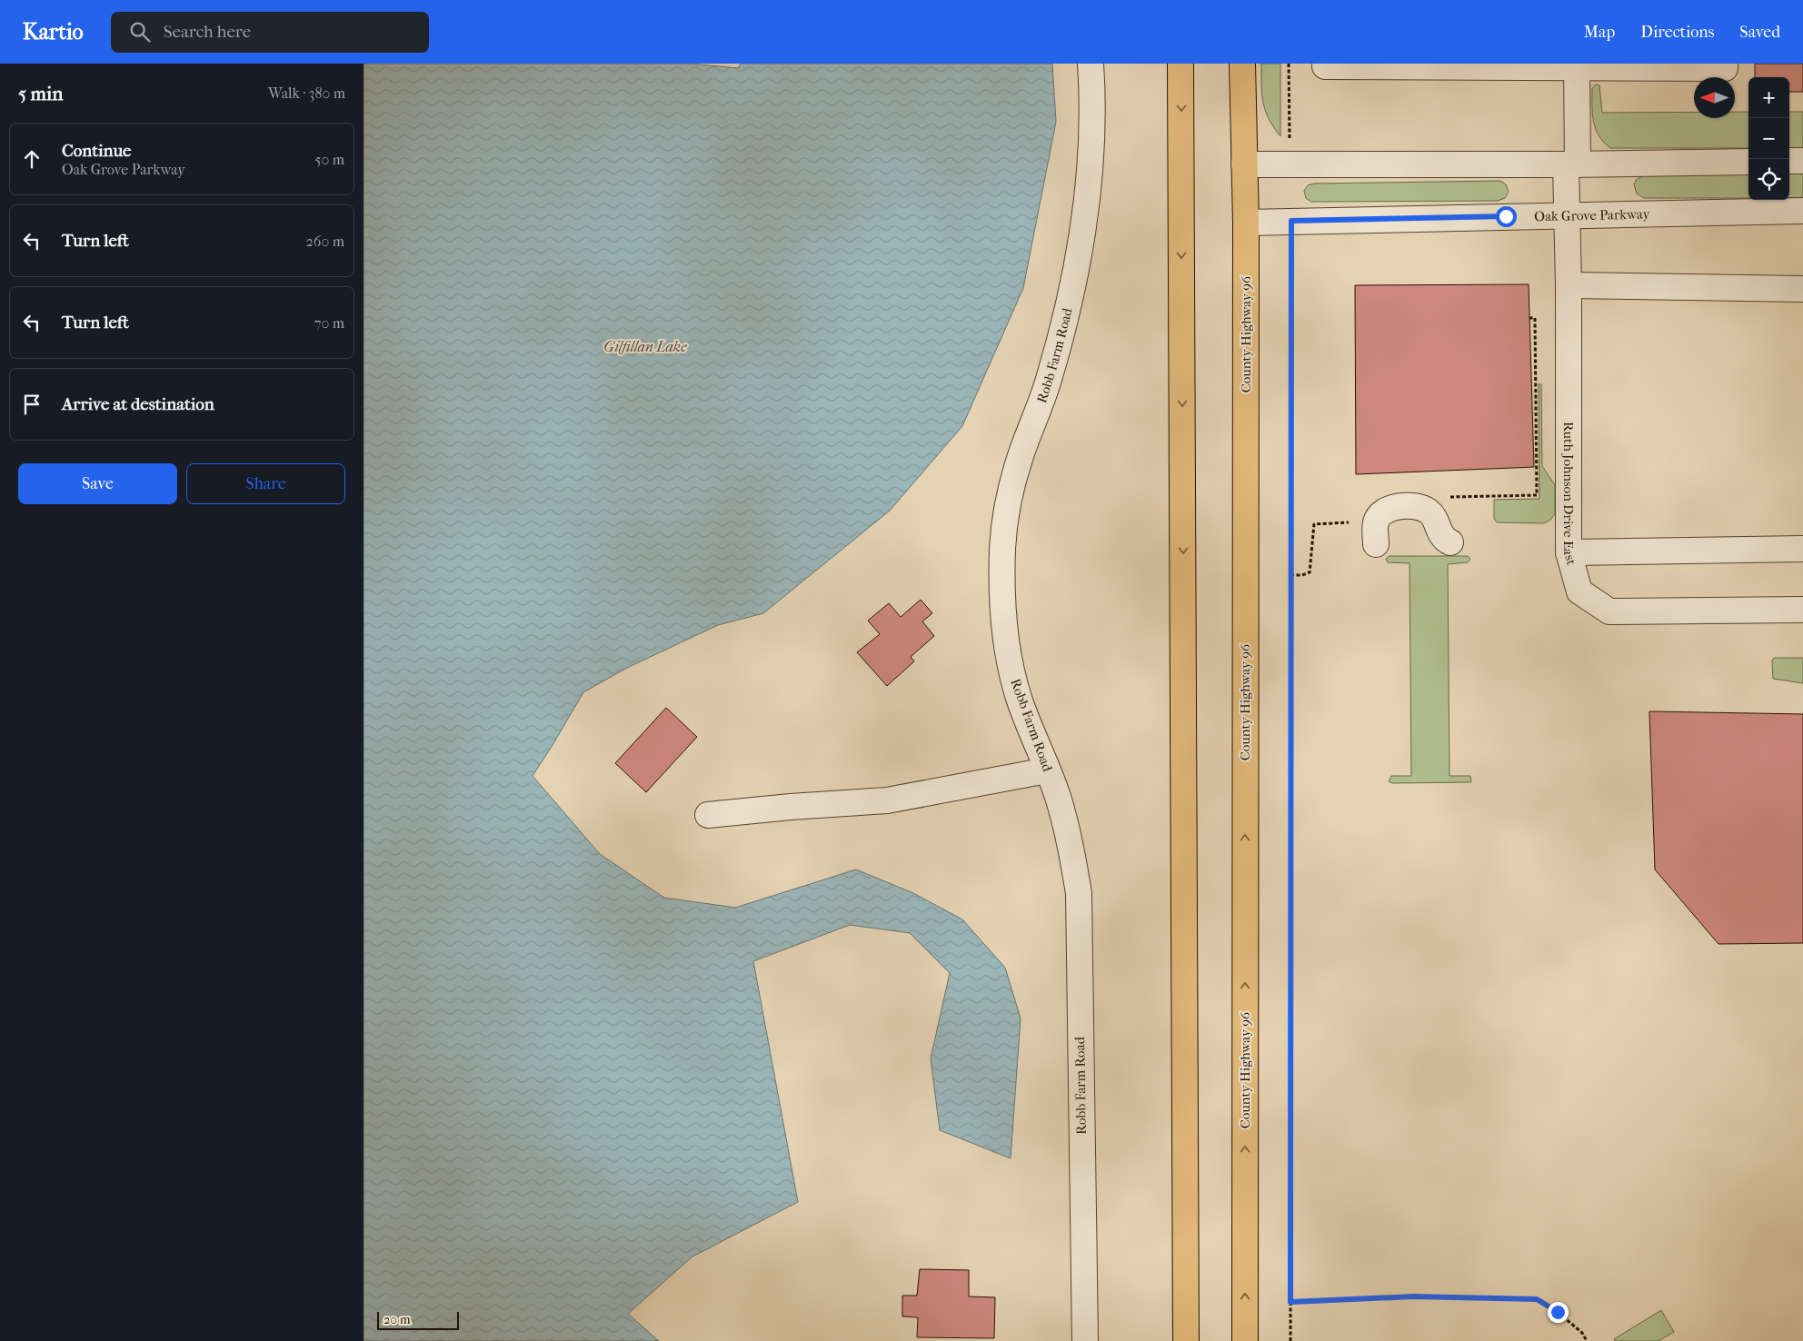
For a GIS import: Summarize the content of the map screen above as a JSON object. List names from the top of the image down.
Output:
{
  "streets": {
    "main road": ["County Highway 96"],
    "street": ["Oak Grove Parkway", "Robb Farm Road", "Ruth Johnson Drive East"]
  },
  "crossings": [
    ["Oak Grove Parkway", "County Highway 96"],
    ["Oak Grove Parkway", "Ruth Johnson Drive East"]
  ],
  "water": ["Gilfillan Lake"],
  "scale_bar": "20 m",
  "north": "left",
  "page": {
    "header": "Kartio",
    "search": "Search here",
    "nav": ["Map", "Directions", "Saved"],
    "heading": ["5 min", "Walk · 380 m"],
    "map_buttons": ["+", "−"],
    "list": [
      ["Continue", "Oak Grove Parkway", "50 m"],
      ["Turn left", "260 m"],
      ["Turn left", "70 m"],
      "Arrive at destination"
    ],
    "buttons": ["Save", "Share"],
    "scale": "20 m"
  }
}
